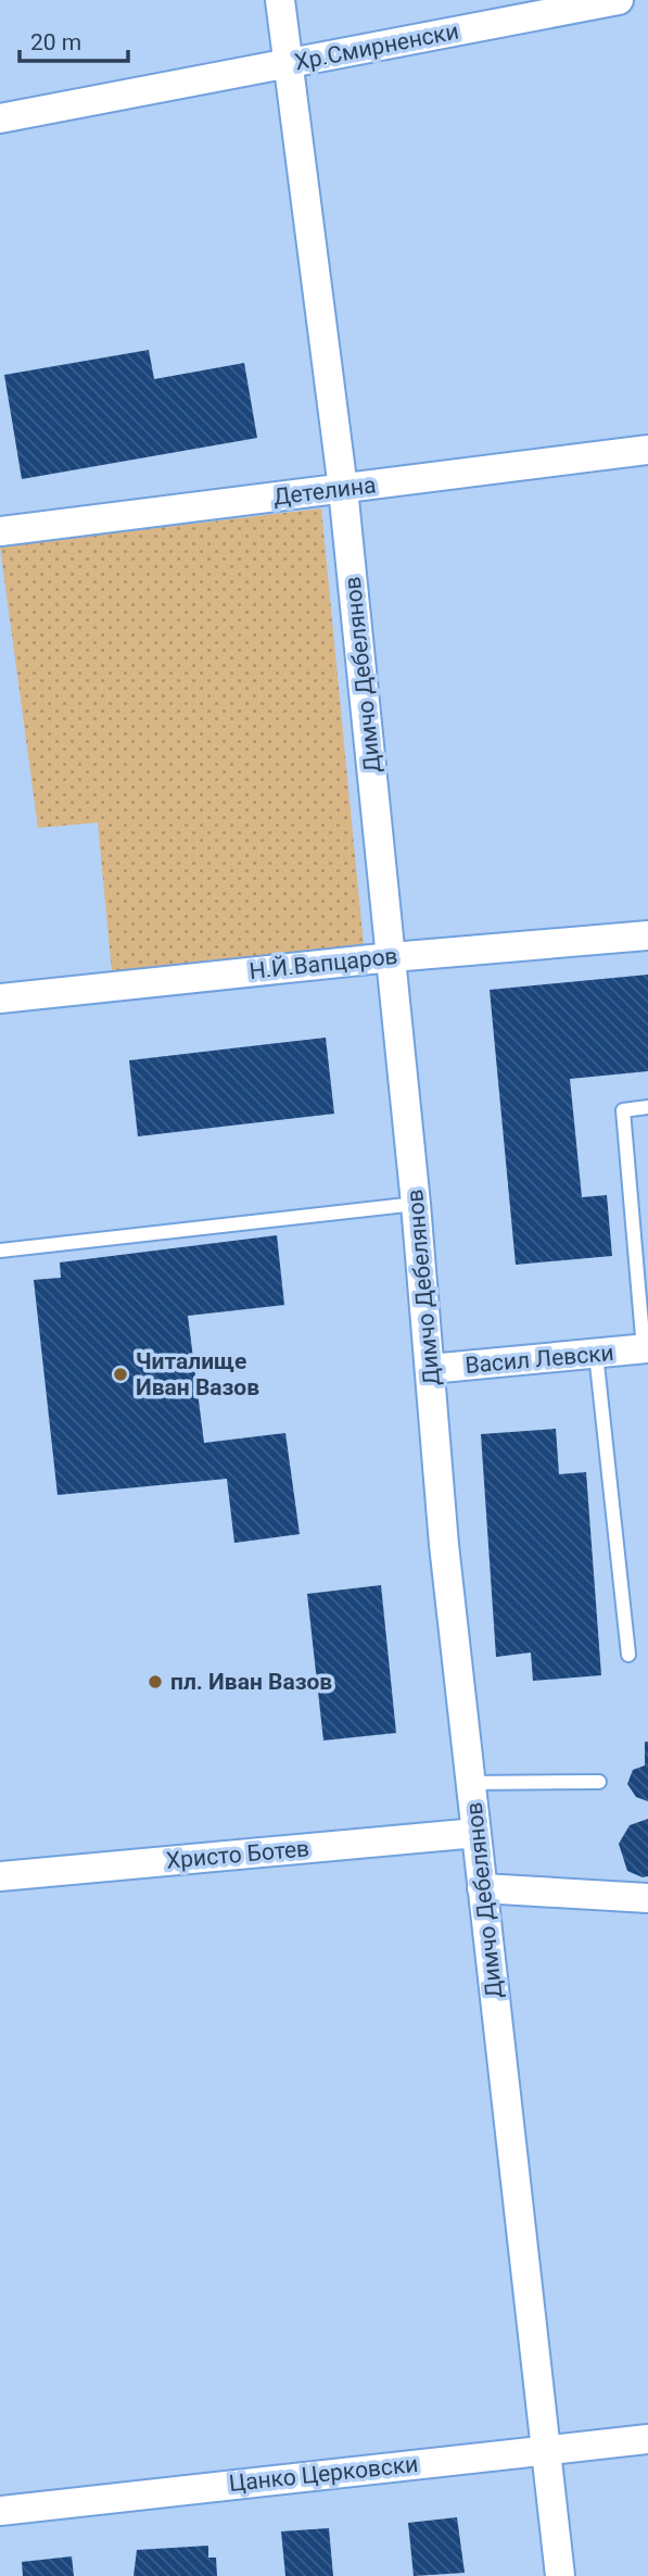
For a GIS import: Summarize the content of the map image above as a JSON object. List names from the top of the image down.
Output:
{
  "streets": {
    "street": [
      "Хр.Смирненски",
      "Детелина",
      "Димчо Дебелянов",
      "Н.Й.Вапцаров",
      "Васил Левски",
      "Христо Ботев",
      "Цанко Церковски"
    ]
  },
  "crossings": [
    ["Хр.Смирненски", "Димчо Дебелянов"],
    ["Детелина", "Димчо Дебелянов"],
    ["Димчо Дебелянов", "Н.Й.Вапцаров"],
    ["Димчо Дебелянов", "Васил Левски"],
    ["Димчо Дебелянов", "Христо Ботев"],
    ["Димчо Дебелянов", "Цанко Церковски"]
  ],
  "places": ["Читалище Иван Вазов", "пл. Иван Вазов"],
  "scale_bar": "20 m"
}
